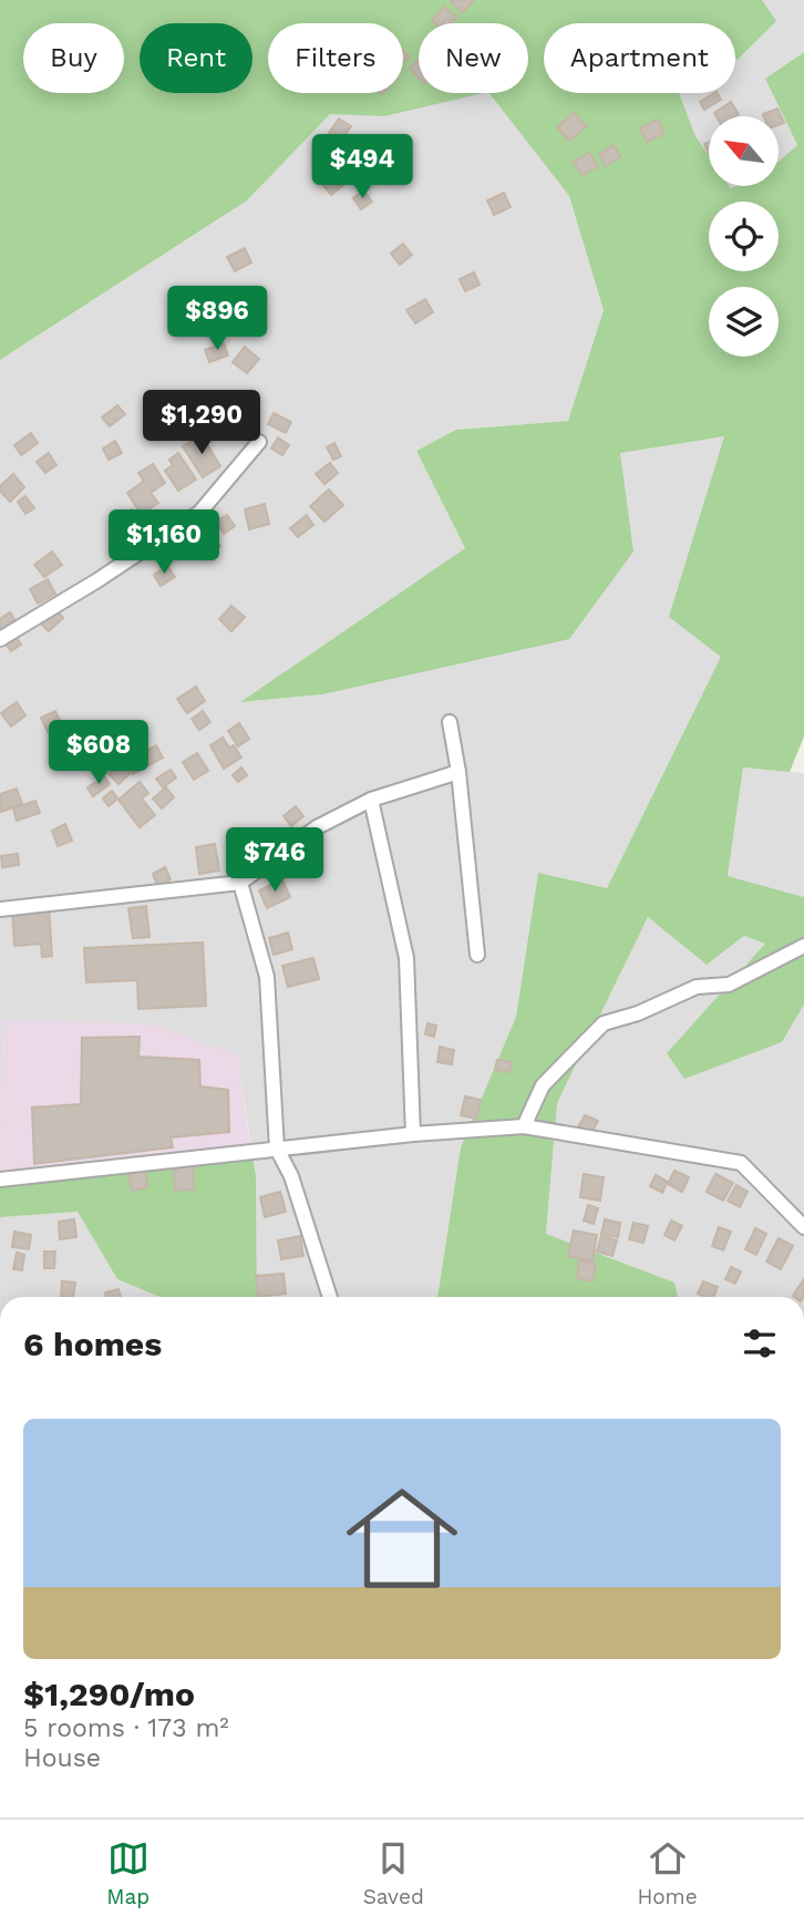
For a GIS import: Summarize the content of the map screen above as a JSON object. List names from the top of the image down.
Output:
{
  "north": "top left",
  "page": {
    "chip": [
      "Buy",
      "Rent",
      "Filters",
      "New",
      "Apartment"
    ],
    "price": [
      "$494",
      "$896",
      "$1,290",
      "$1,160",
      "$608",
      "$746"
    ],
    "heading": "6 homes",
    "list": [
      {
        "name": "$1,290/mo",
        "note": "5 rooms · 173 m² · House"
      }
    ],
    "tabs": ["Map", "Saved", "Home"]
  }
}
